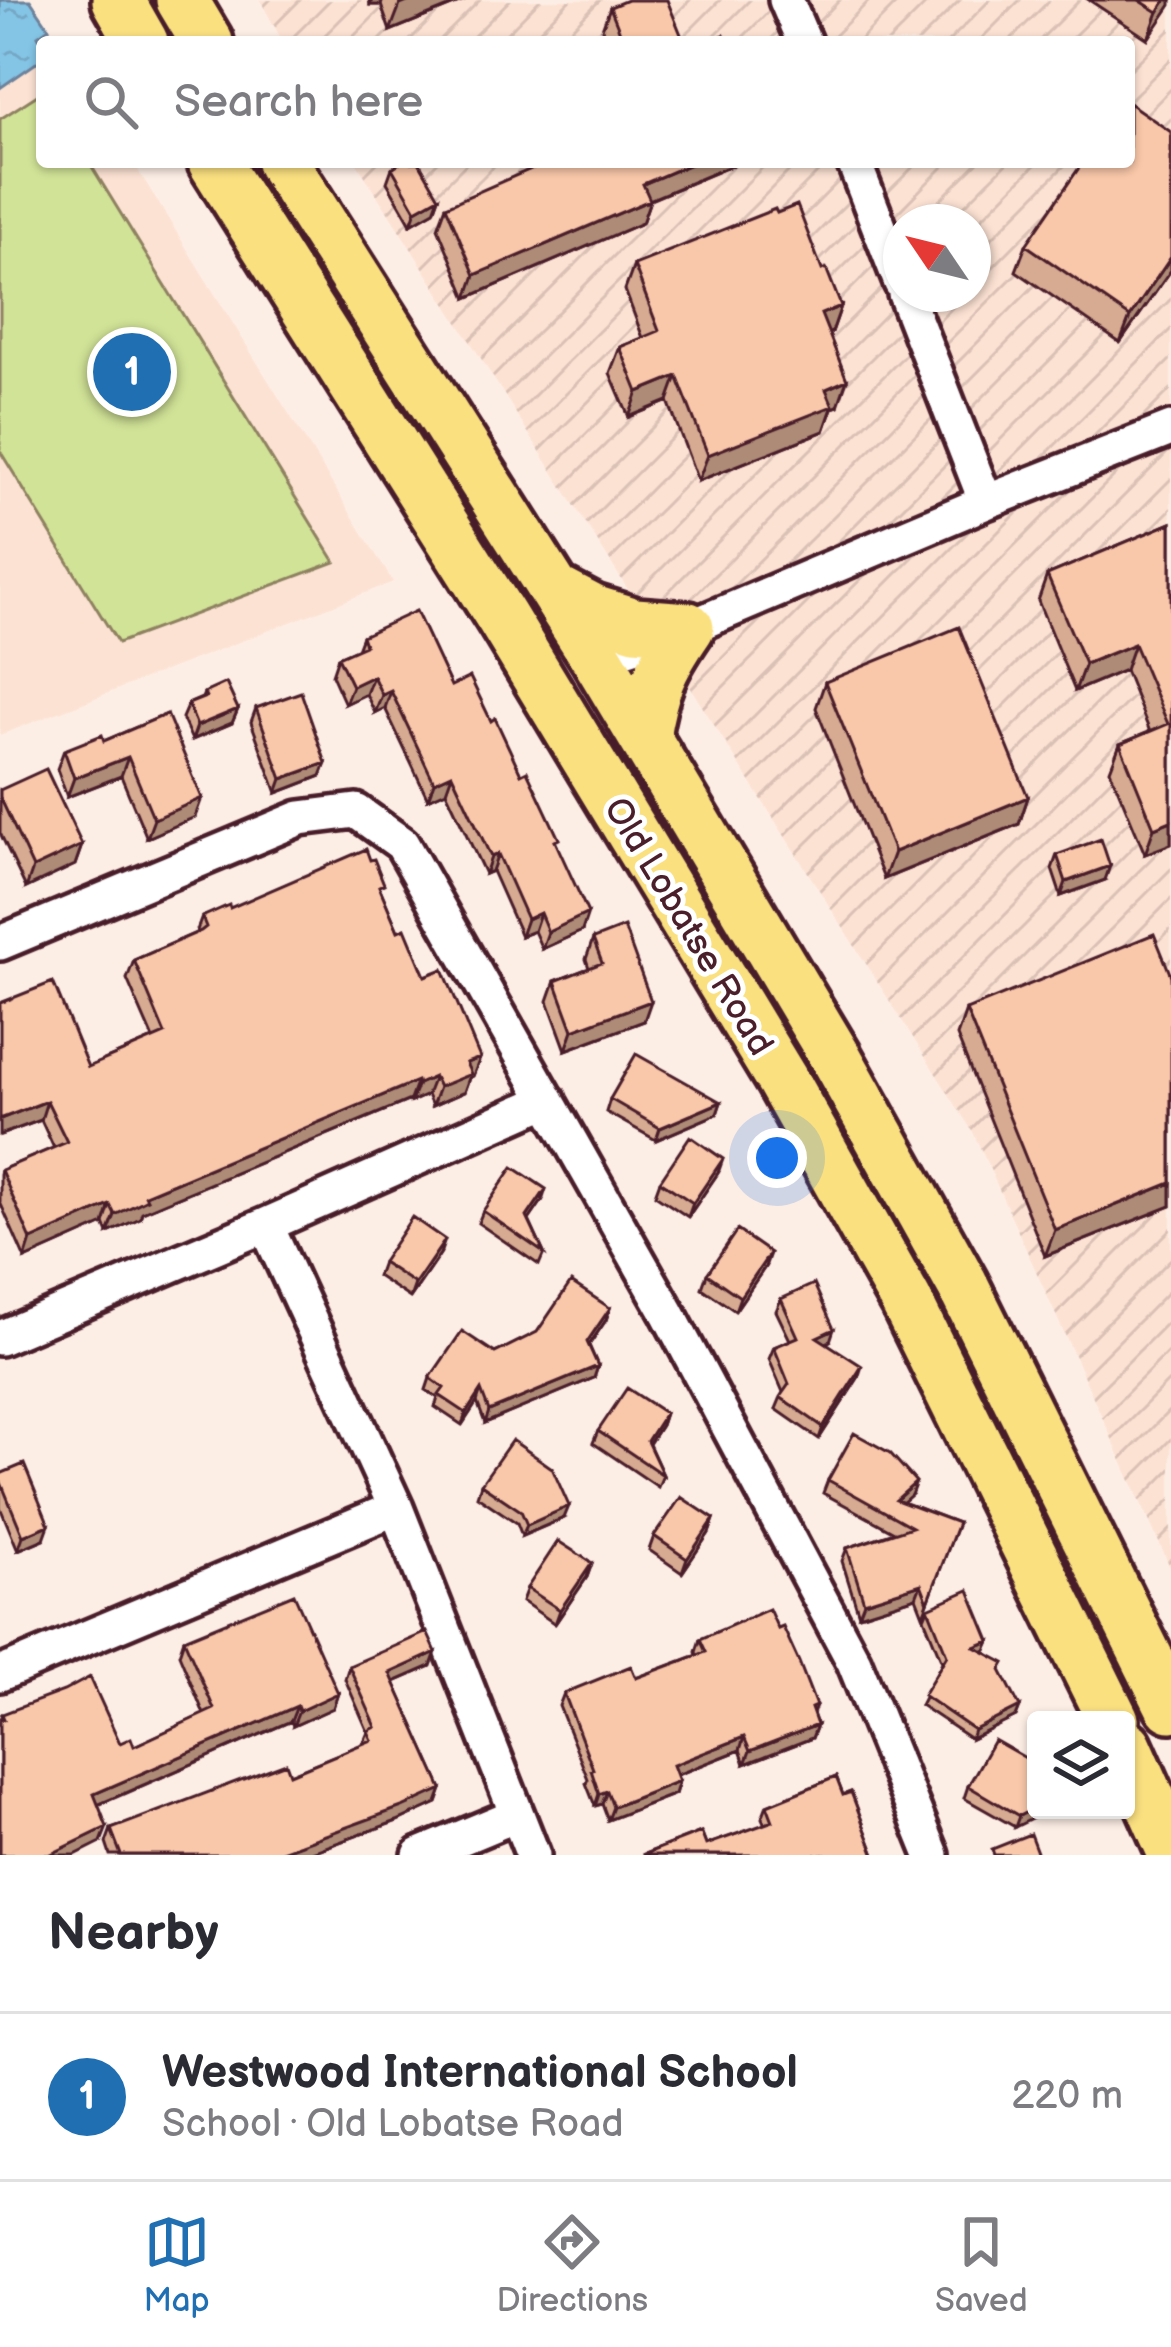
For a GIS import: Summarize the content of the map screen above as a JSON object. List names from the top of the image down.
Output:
{
  "streets": {
    "main road": ["Old Lobatse Road"]
  },
  "north": "top left",
  "page": {
    "search": "Search here",
    "pins": "1",
    "heading": "Nearby",
    "list": [
      {
        "mark": "1",
        "name": "Westwood International School",
        "note": "School · Old Lobatse Road",
        "value": "220 m"
      }
    ],
    "nav": ["Map", "Directions", "Saved"]
  }
}
